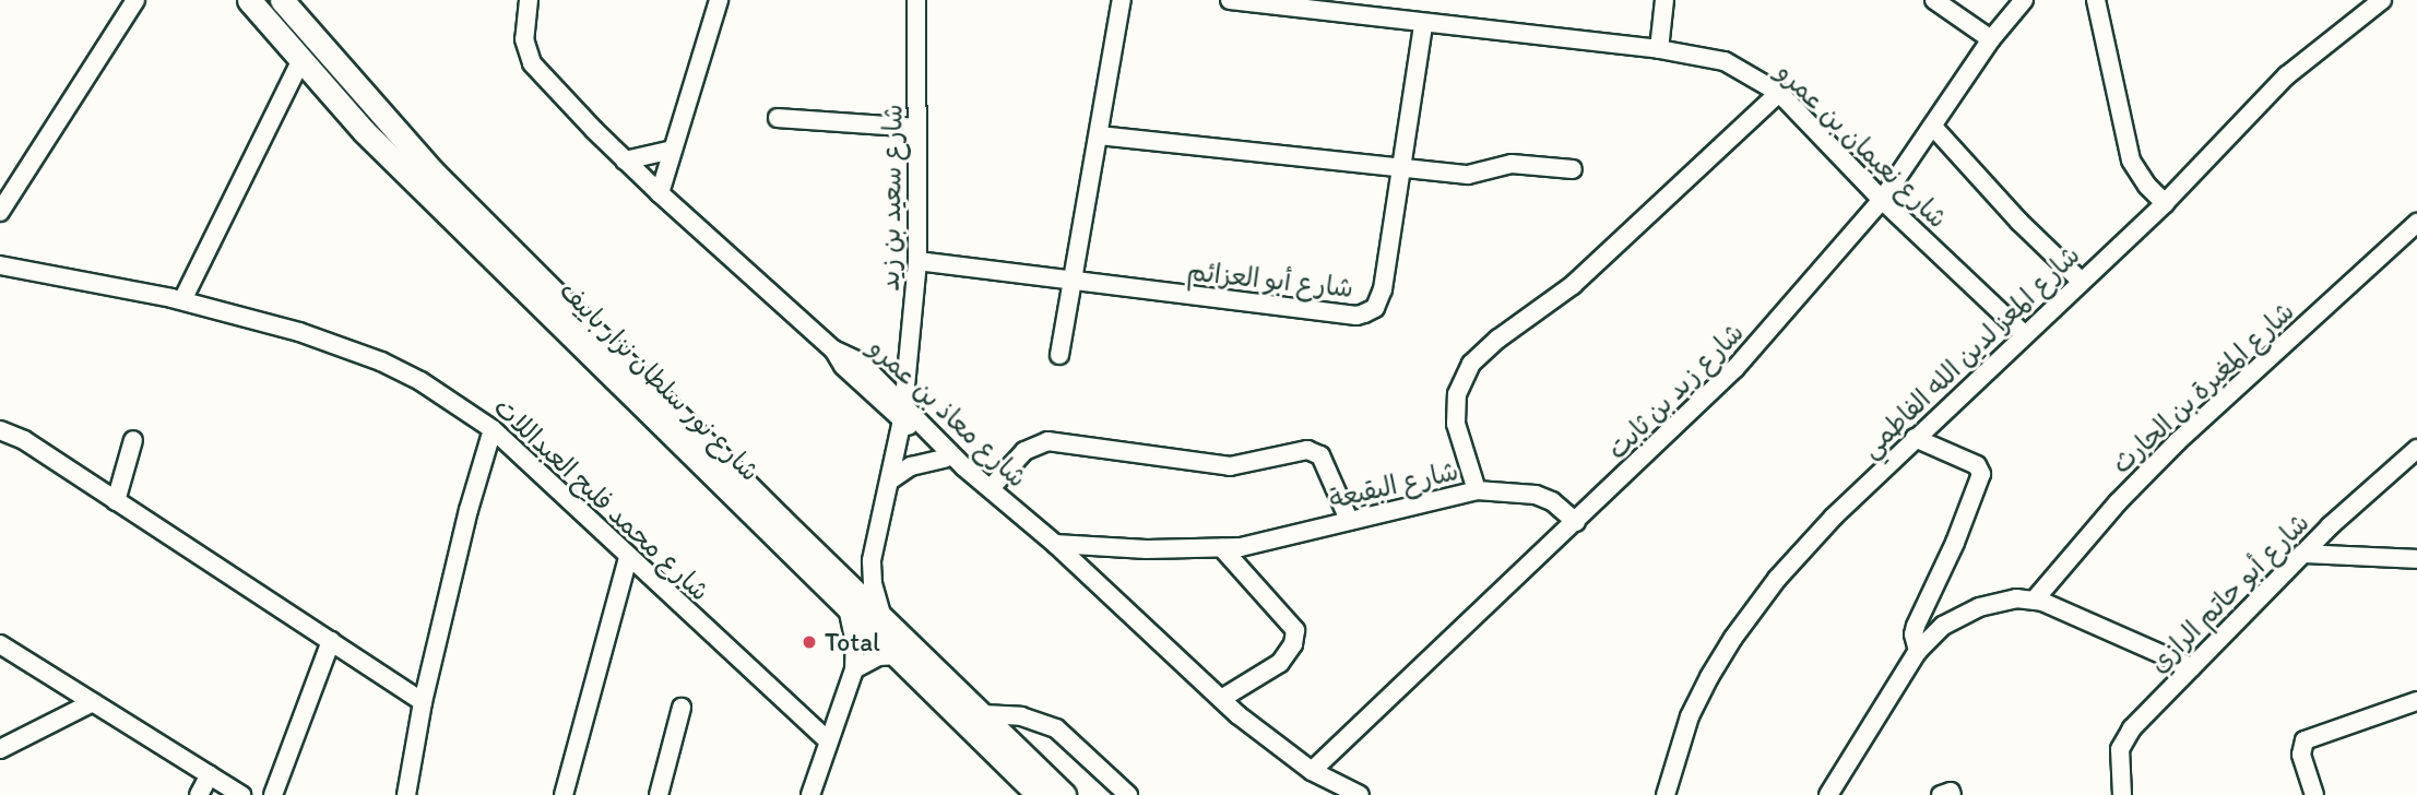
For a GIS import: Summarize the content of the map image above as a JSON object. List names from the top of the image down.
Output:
{
  "streets": {
    "main road": ["شارع نور سلطان نزار باييف"],
    "street": [
      "شارع نعيمان بن عمرو",
      "شارع سعيد بن زيد",
      "شارع أبو العزائم",
      "شارع المعز لدين الله الفاطمي",
      "شارع المغيرة بن الحارث",
      "شارع زيد بن ثابت",
      "شارع معاذ بن عمرو",
      "شارع البقيعة",
      "شارع محمد فليح العبداللات",
      "شارع أبو حاتم الرازي"
    ]
  },
  "crossings": [
    ["شارع نعيمان بن عمرو", "شارع أبو العزائم"],
    ["شارع نعيمان بن عمرو", "شارع المعز لدين الله الفاطمي"],
    ["شارع نعيمان بن عمرو", "شارع زيد بن ثابت"],
    ["شارع نعيمان بن عمرو", "شارع البقيعة"],
    ["شارع سعيد بن زيد", "شارع أبو العزائم"],
    ["شارع سعيد بن زيد", "شارع نور سلطان نزار باييف"],
    ["شارع سعيد بن زيد", "شارع معاذ بن عمرو"],
    ["شارع زيد بن ثابت", "شارع معاذ بن عمرو"],
    ["شارع معاذ بن عمرو", "شارع البقيعة"]
  ],
  "places": ["Total"]
}
